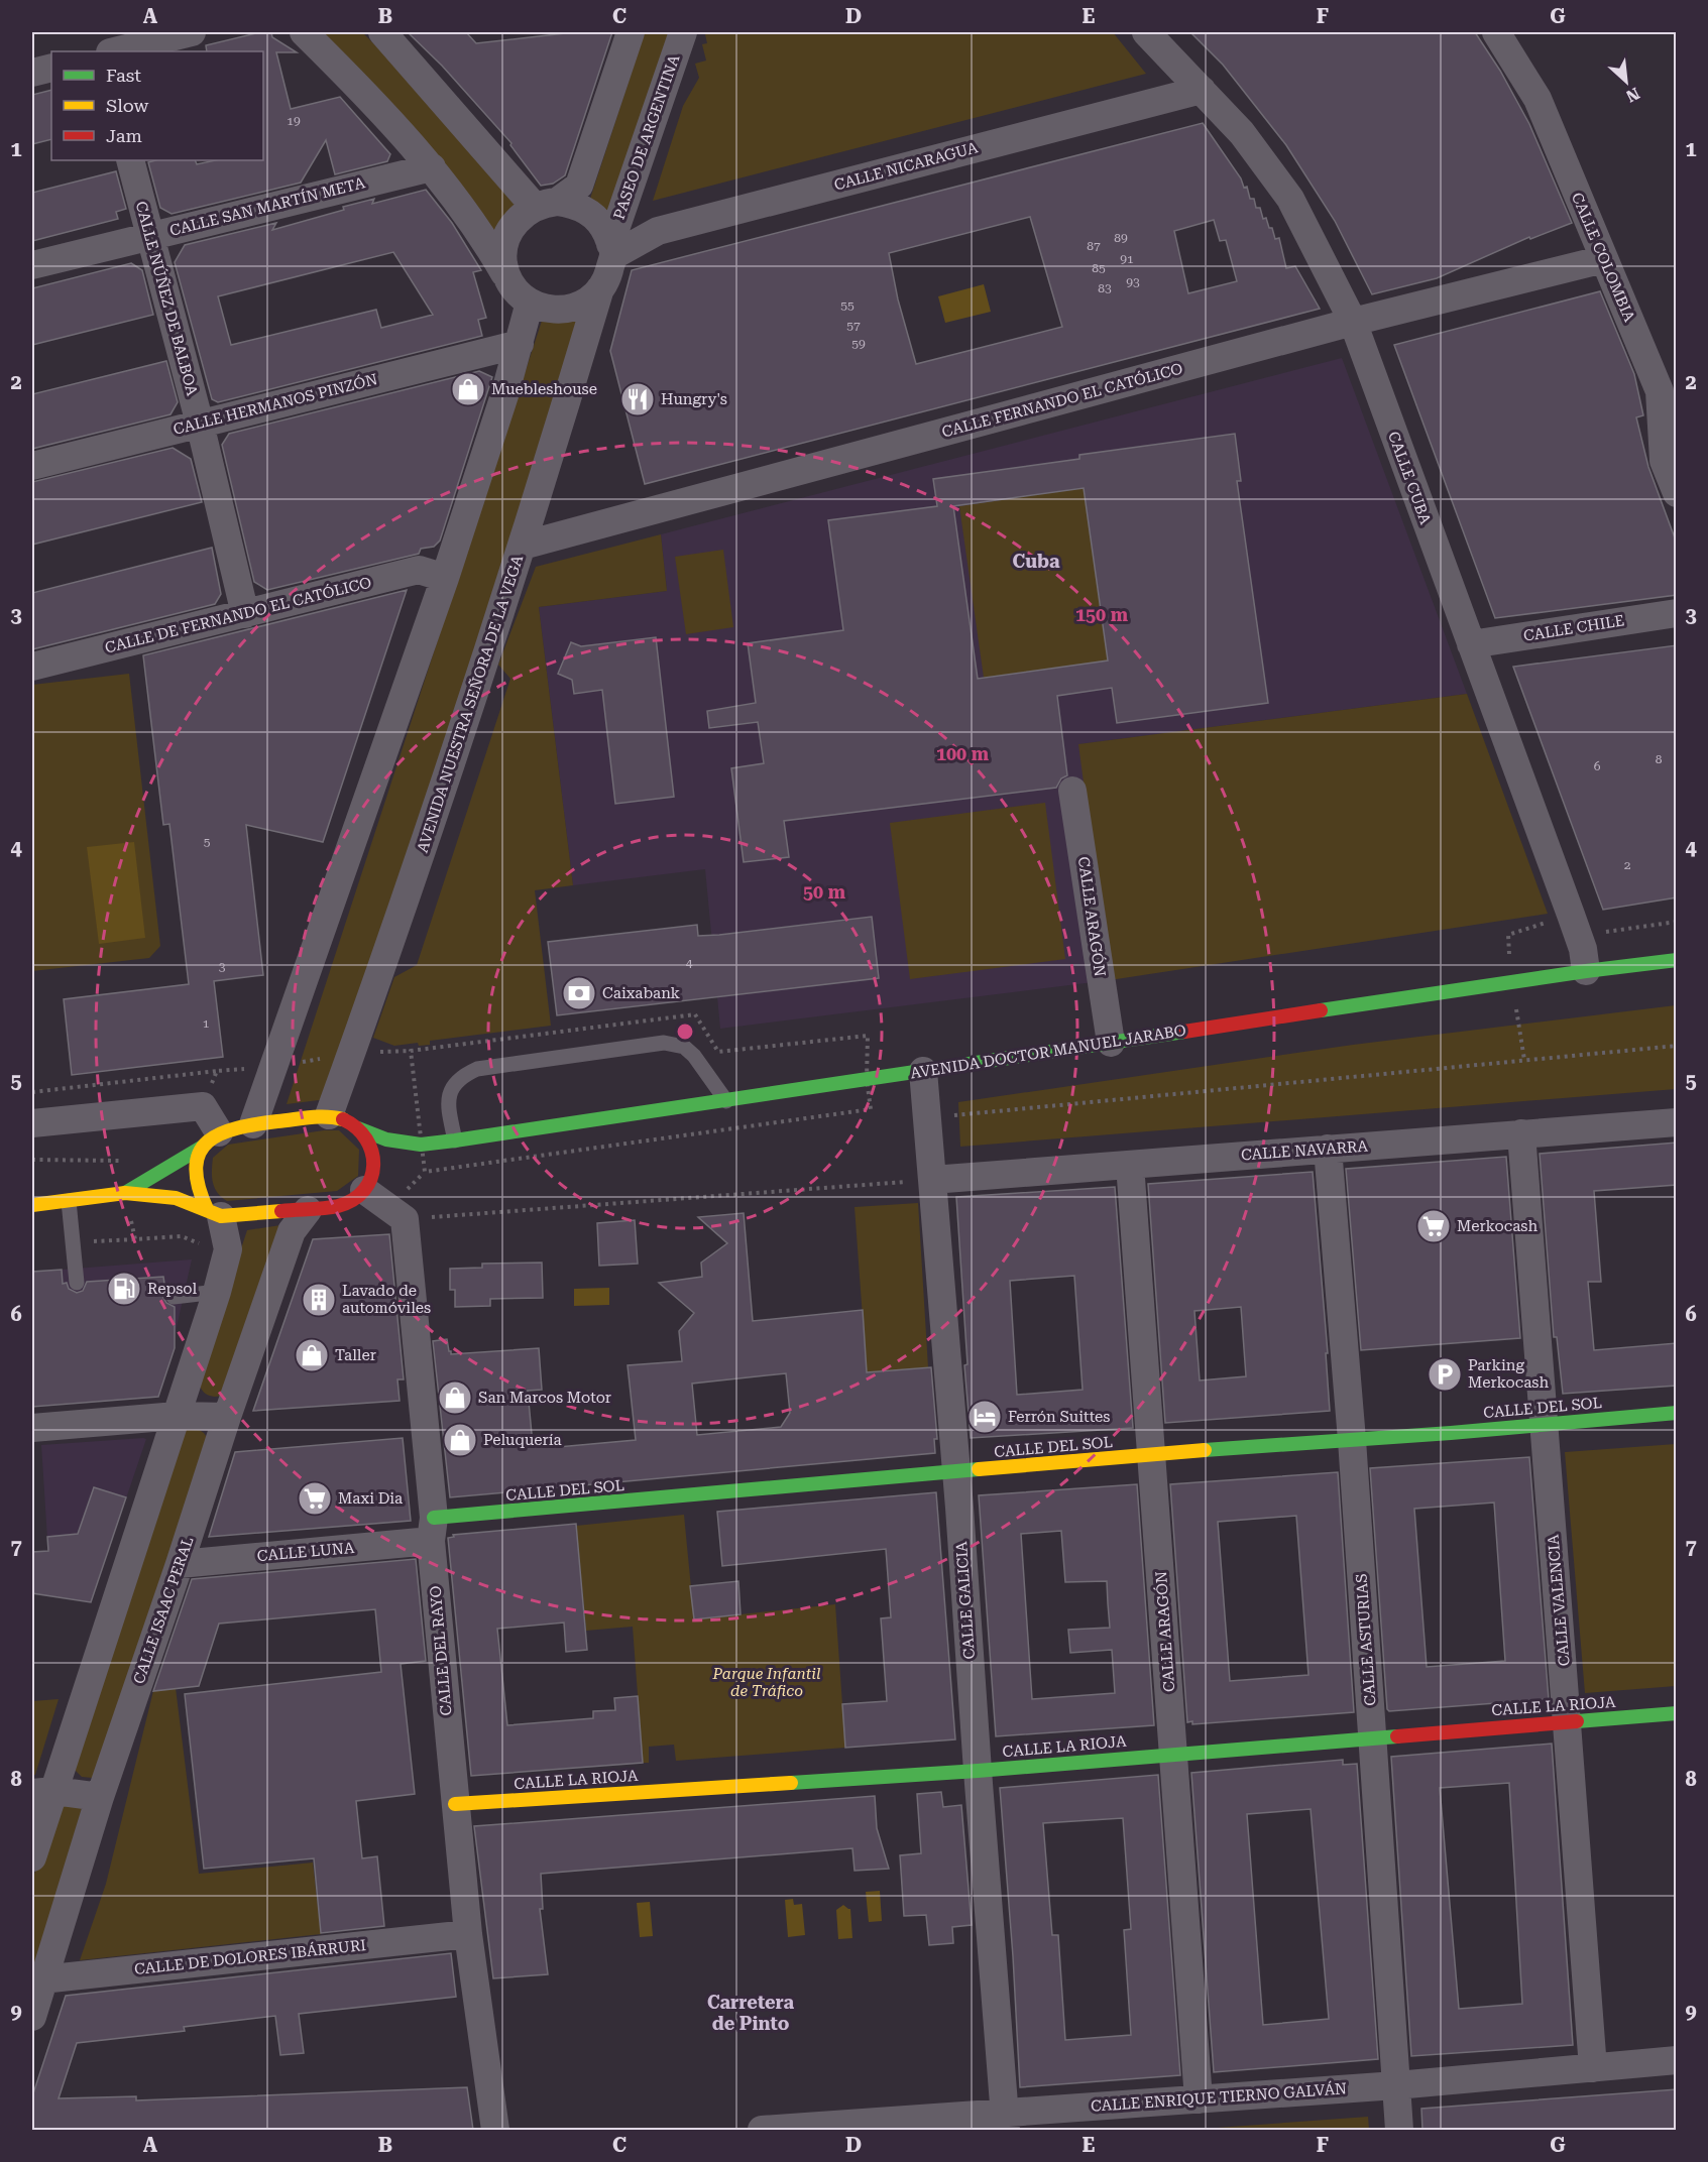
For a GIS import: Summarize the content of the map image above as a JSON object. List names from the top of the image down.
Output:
{
  "streets": {
    "street": [
      "PASEO DE ARGENTINA",
      "CALLE NICARAGUA",
      "CALLE SAN MARTÍN META",
      "CALLE COLOMBIA",
      "CALLE NÚÑEZ DE BALBOA",
      "CALLE FERNANDO EL CATÓLICO",
      "CALLE HERMANOS PINZÓN",
      "CALLE CUBA",
      "CALLE DE FERNANDO EL CATÓLICO",
      "CALLE CHILE",
      "AVENIDA NUESTRA SEÑORA DE LA VEGA",
      "CALLE ARAGÓN",
      "AVENIDA DOCTOR MANUEL JARABO",
      "CALLE NAVARRA",
      "CALLE DEL SOL",
      "CALLE LUNA",
      "CALLE GALICIA",
      "CALLE VALENCIA",
      "CALLE ISAAC PERAL",
      "CALLE ASTURIAS",
      "CALLE DEL RAYO",
      "CALLE LA RIOJA",
      "CALLE DE DOLORES IBÁRRURI",
      "CALLE ENRIQUE TIERNO GALVÁN"
    ]
  },
  "crossings": [
    ["PASEO DE ARGENTINA", "CALLE NICARAGUA"],
    ["PASEO DE ARGENTINA", "AVENIDA NUESTRA SEÑORA DE LA VEGA"],
    ["CALLE NICARAGUA", "CALLE CUBA"],
    ["CALLE NICARAGUA", "AVENIDA NUESTRA SEÑORA DE LA VEGA"],
    ["CALLE SAN MARTÍN META", "CALLE NÚÑEZ DE BALBOA"],
    ["CALLE COLOMBIA", "CALLE FERNANDO EL CATÓLICO"],
    ["CALLE NÚÑEZ DE BALBOA", "CALLE HERMANOS PINZÓN"],
    ["CALLE NÚÑEZ DE BALBOA", "CALLE DE FERNANDO EL CATÓLICO"],
    ["CALLE FERNANDO EL CATÓLICO", "CALLE CUBA"],
    ["CALLE FERNANDO EL CATÓLICO", "AVENIDA NUESTRA SEÑORA DE LA VEGA"],
    ["CALLE CUBA", "CALLE CHILE"],
    ["CALLE CUBA", "AVENIDA DOCTOR MANUEL JARABO"],
    ["AVENIDA NUESTRA SEÑORA DE LA VEGA", "AVENIDA DOCTOR MANUEL JARABO"],
    ["CALLE ARAGÓN", "AVENIDA DOCTOR MANUEL JARABO"],
    ["CALLE ARAGÓN", "CALLE NAVARRA"],
    ["CALLE ARAGÓN", "CALLE DEL SOL"],
    ["CALLE ARAGÓN", "CALLE LA RIOJA"],
    ["CALLE ARAGÓN", "CALLE ENRIQUE TIERNO GALVÁN"],
    ["AVENIDA DOCTOR MANUEL JARABO", "CALLE GALICIA"],
    ["AVENIDA DOCTOR MANUEL JARABO", "CALLE ISAAC PERAL"],
    ["CALLE NAVARRA", "CALLE GALICIA"],
    ["CALLE NAVARRA", "CALLE VALENCIA"],
    ["CALLE NAVARRA", "CALLE ASTURIAS"],
    ["CALLE DEL SOL", "CALLE LUNA"],
    ["CALLE DEL SOL", "CALLE GALICIA"],
    ["CALLE DEL SOL", "CALLE VALENCIA"],
    ["CALLE DEL SOL", "CALLE ASTURIAS"],
    ["CALLE DEL SOL", "CALLE DEL RAYO"],
    ["CALLE LUNA", "CALLE ISAAC PERAL"],
    ["CALLE LUNA", "CALLE DEL RAYO"],
    ["CALLE GALICIA", "CALLE LA RIOJA"],
    ["CALLE GALICIA", "CALLE ENRIQUE TIERNO GALVÁN"],
    ["CALLE VALENCIA", "CALLE LA RIOJA"],
    ["CALLE VALENCIA", "CALLE ENRIQUE TIERNO GALVÁN"],
    ["CALLE ISAAC PERAL", "CALLE DE DOLORES IBÁRRURI"],
    ["CALLE ASTURIAS", "CALLE LA RIOJA"],
    ["CALLE ASTURIAS", "CALLE ENRIQUE TIERNO GALVÁN"],
    ["CALLE DEL RAYO", "CALLE LA RIOJA"],
    ["CALLE DEL RAYO", "CALLE DE DOLORES IBÁRRURI"]
  ],
  "districts": ["Cuba", "Carretera de Pinto"],
  "parks": ["Parque Infantil de Tráfico"],
  "places": {
    "shop": [
      "Muebleshouse",
      "Taller",
      "San Marcos Motor",
      "Peluquería"
    ],
    "restaurant": ["Hungry's"],
    "bank": ["Caixabank"],
    "supermarket": ["Merkocash", "Maxi Dia"],
    "fuel station": ["Repsol"],
    "building": ["Lavado de automóviles"],
    "parking": ["Parking Merkocash"],
    "hotel": ["Ferrón Suittes"]
  },
  "house_numbers": [
    "19",
    "89",
    "87",
    "91",
    "85",
    "93",
    "83",
    "55",
    "57",
    "59",
    "8",
    "6",
    "5",
    "2",
    "4",
    "3",
    "1"
  ],
  "legend": ["Fast", "Slow", "Jam"],
  "north": "bottom right",
  "grid": {
    "columns": [
      "A",
      "B",
      "C",
      "D",
      "E",
      "F",
      "G"
    ],
    "rows": [
      "1",
      "2",
      "3",
      "4",
      "5",
      "6",
      "7",
      "8",
      "9"
    ]
  },
  "rings": ["150 m", "100 m", "50 m"]
}
